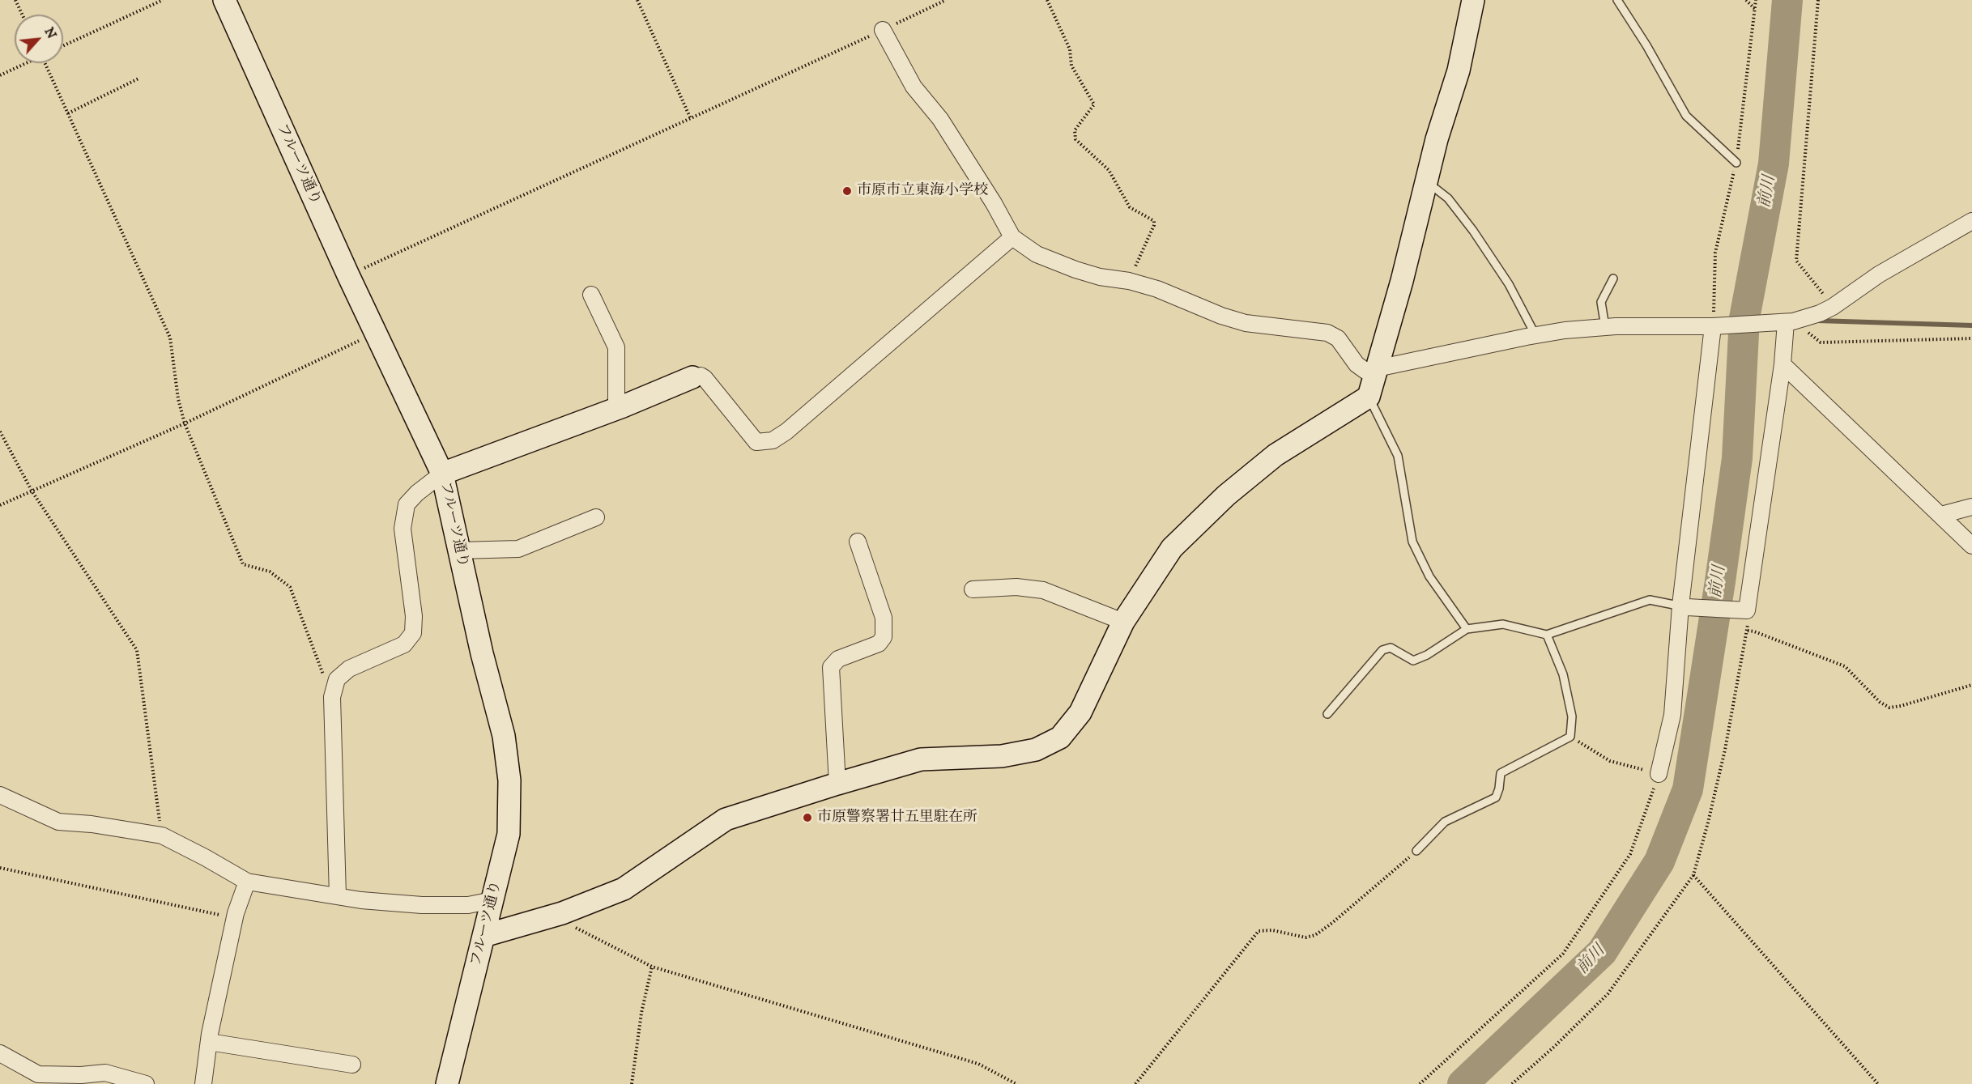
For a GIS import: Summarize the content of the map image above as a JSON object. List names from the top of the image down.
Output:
{
  "streets": {
    "street": ["フルーツ通り"]
  },
  "water": ["前川"],
  "places": ["市原市立東海小学校", "市原警察署廿五里駐在所"],
  "north": "top right"
}
